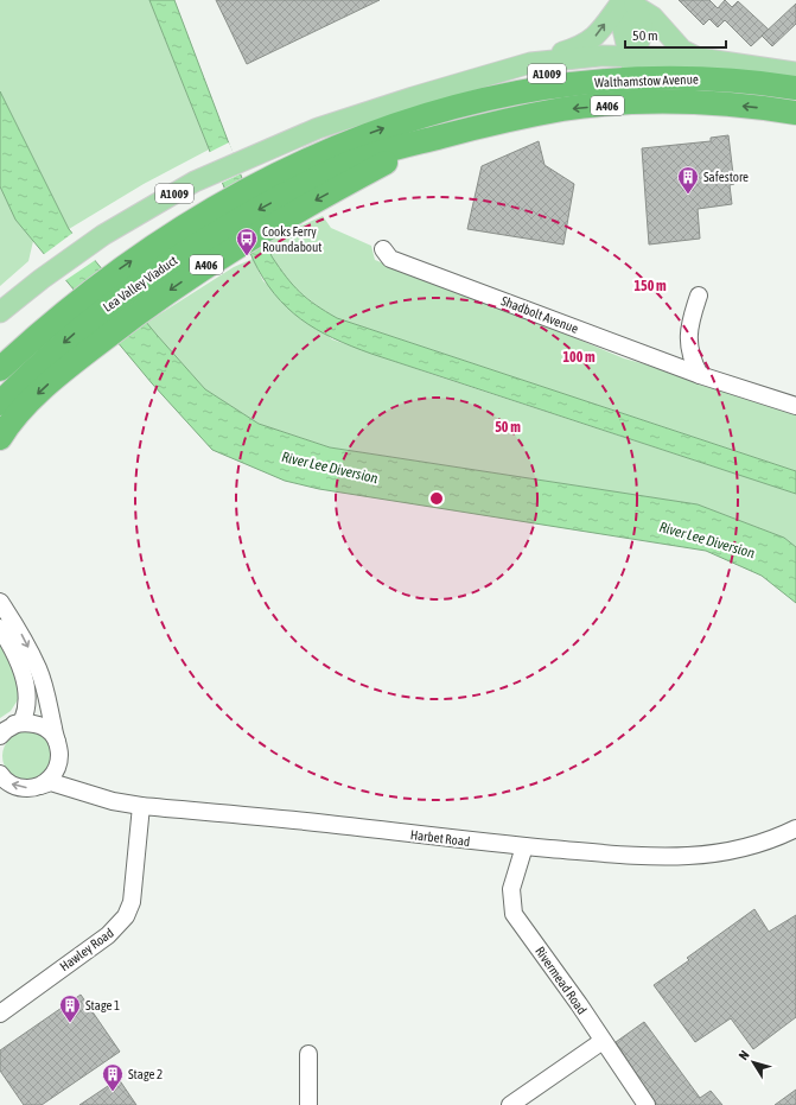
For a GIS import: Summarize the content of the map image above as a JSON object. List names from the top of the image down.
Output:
{
  "streets": {
    "highway": ["Walthamstow Avenue", "A406", "Lea Valley Viaduct"],
    "main road": ["A1009"],
    "street": [
      "Shadbolt Avenue",
      "Harbet Road",
      "Hawley Road",
      "Rivermead Road"
    ]
  },
  "crossings": [
    ["Walthamstow Avenue", "A406"],
    ["Walthamstow Avenue", "Lea Valley Viaduct"],
    ["A406", "Lea Valley Viaduct"],
    ["Harbet Road", "Hawley Road"],
    ["Harbet Road", "Rivermead Road"]
  ],
  "water": ["River Lee Diversion"],
  "places": {
    "building": ["Safestore", "Stage 1", "Stage 2"],
    "bus stop": ["Cooks Ferry Roundabout"]
  },
  "scale_bar": "50 m",
  "north": "top left",
  "rings": ["150 m", "100 m", "50 m"]
}
